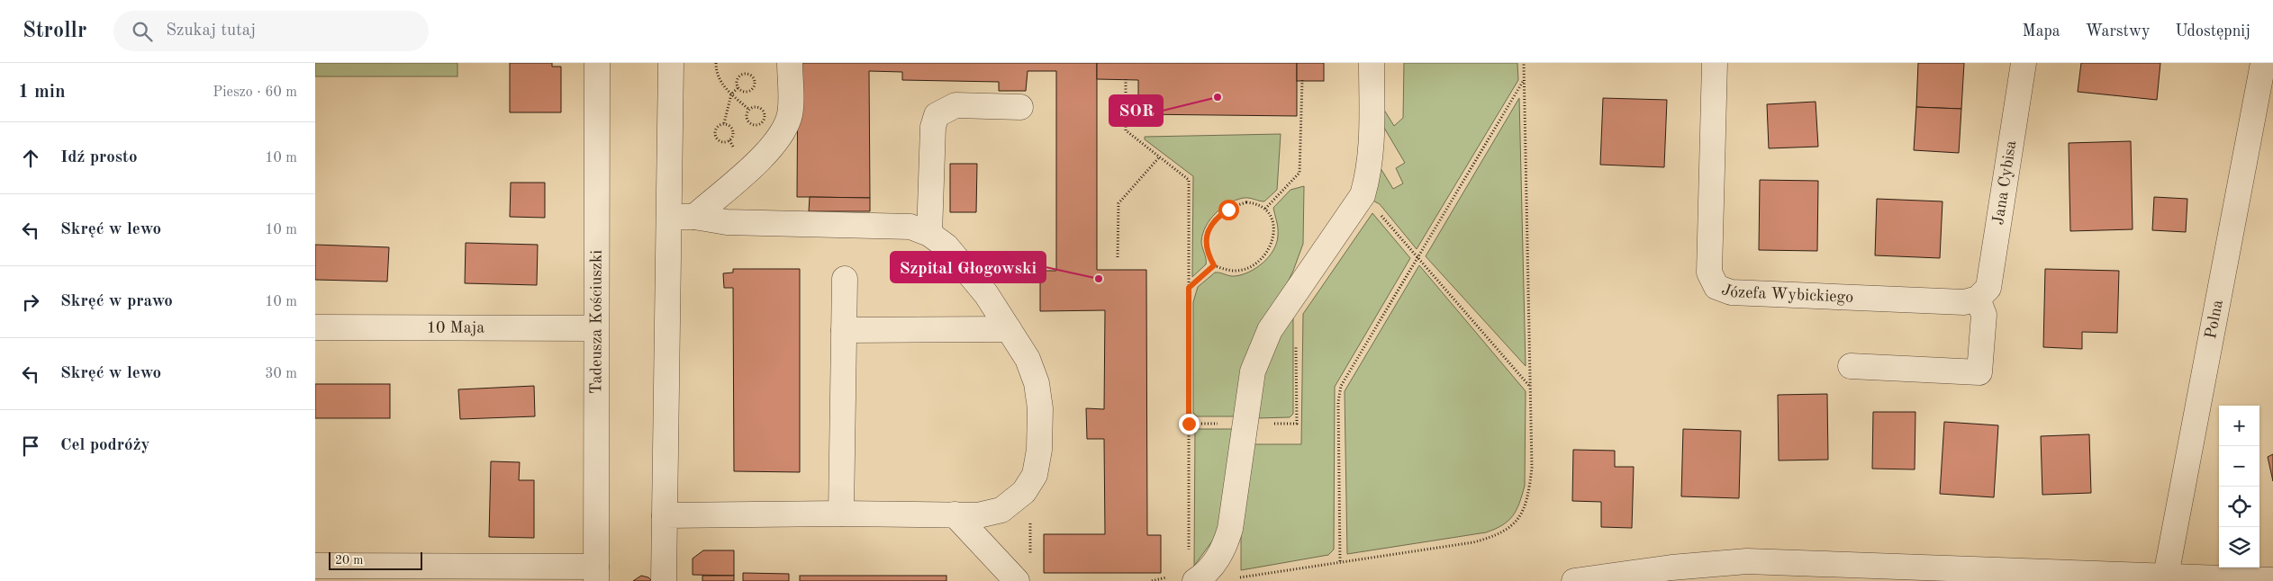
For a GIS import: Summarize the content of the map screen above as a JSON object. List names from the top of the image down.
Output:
{
  "streets": {
    "street": [
      "Jana Cybisa",
      "Józefa Wybickiego",
      "Polna",
      "Tadeusza Kościuszki",
      "10 Maja"
    ]
  },
  "crossings": [
    ["Jana Cybisa", "Józefa Wybickiego"],
    ["Tadeusza Kościuszki", "10 Maja"]
  ],
  "places": ["SOR", "Szpital Głogowski"],
  "scale_bar": "20 m",
  "page": {
    "header": "Strollr",
    "search": "Szukaj tutaj",
    "nav": ["Mapa", "Warstwy", "Udostępnij"],
    "heading": ["1 min", "Pieszo · 60 m"],
    "list": [
      ["Idź prosto", "10 m"],
      ["Skręć w lewo", "10 m"],
      ["Skręć w prawo", "10 m"],
      ["Skręć w lewo", "30 m"],
      "Cel podróży"
    ],
    "map_buttons": ["+", "−"],
    "scale": "20 m"
  }
}
